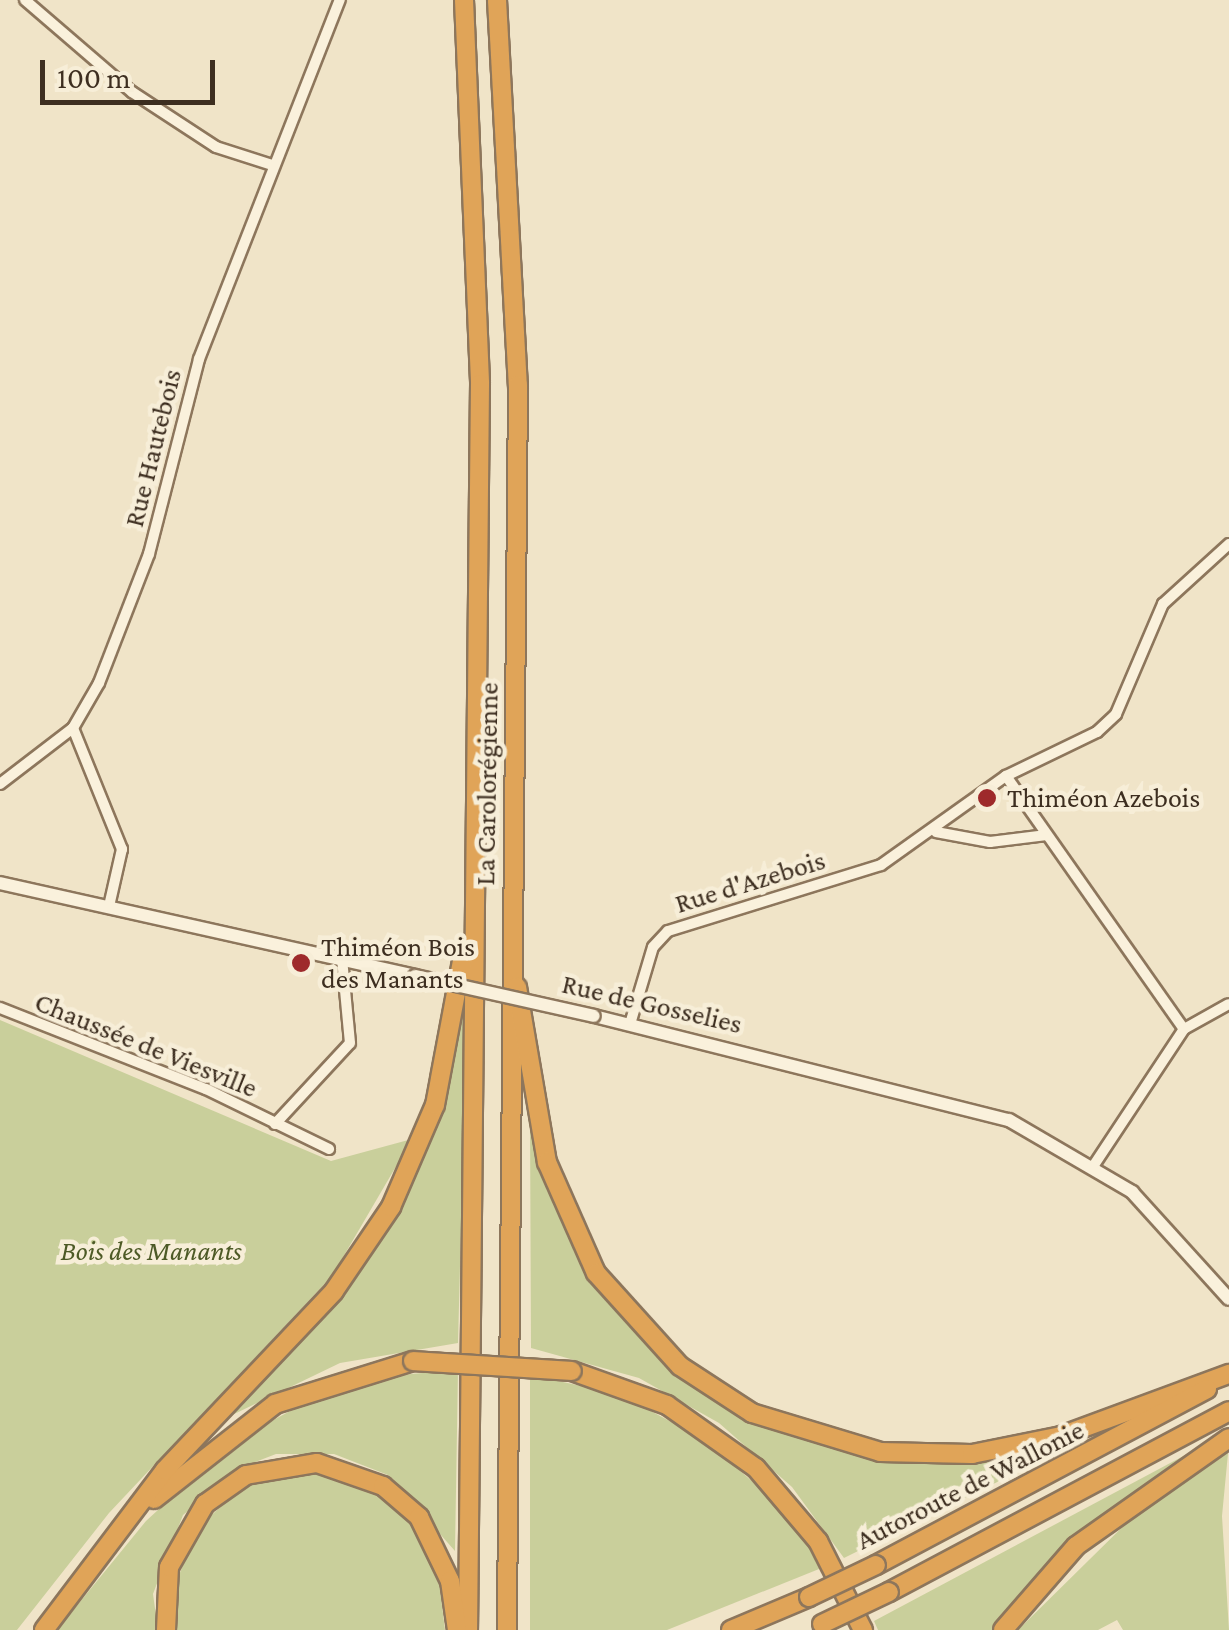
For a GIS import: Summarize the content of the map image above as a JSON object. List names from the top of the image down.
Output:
{
  "streets": {
    "highway": ["La Carolorégienne", "Autoroute de Wallonie"],
    "street": [
      "Rue Hautebois",
      "Rue d'Azebois",
      "Rue de Gosselies",
      "Chaussée de Viesville"
    ]
  },
  "crossings": [
    ["Rue d'Azebois", "Rue de Gosselies"]
  ],
  "parks": ["Bois des Manants"],
  "places": ["Thiméon Azebois", "Thiméon Bois des Manants"],
  "scale_bar": "100 m"
}
